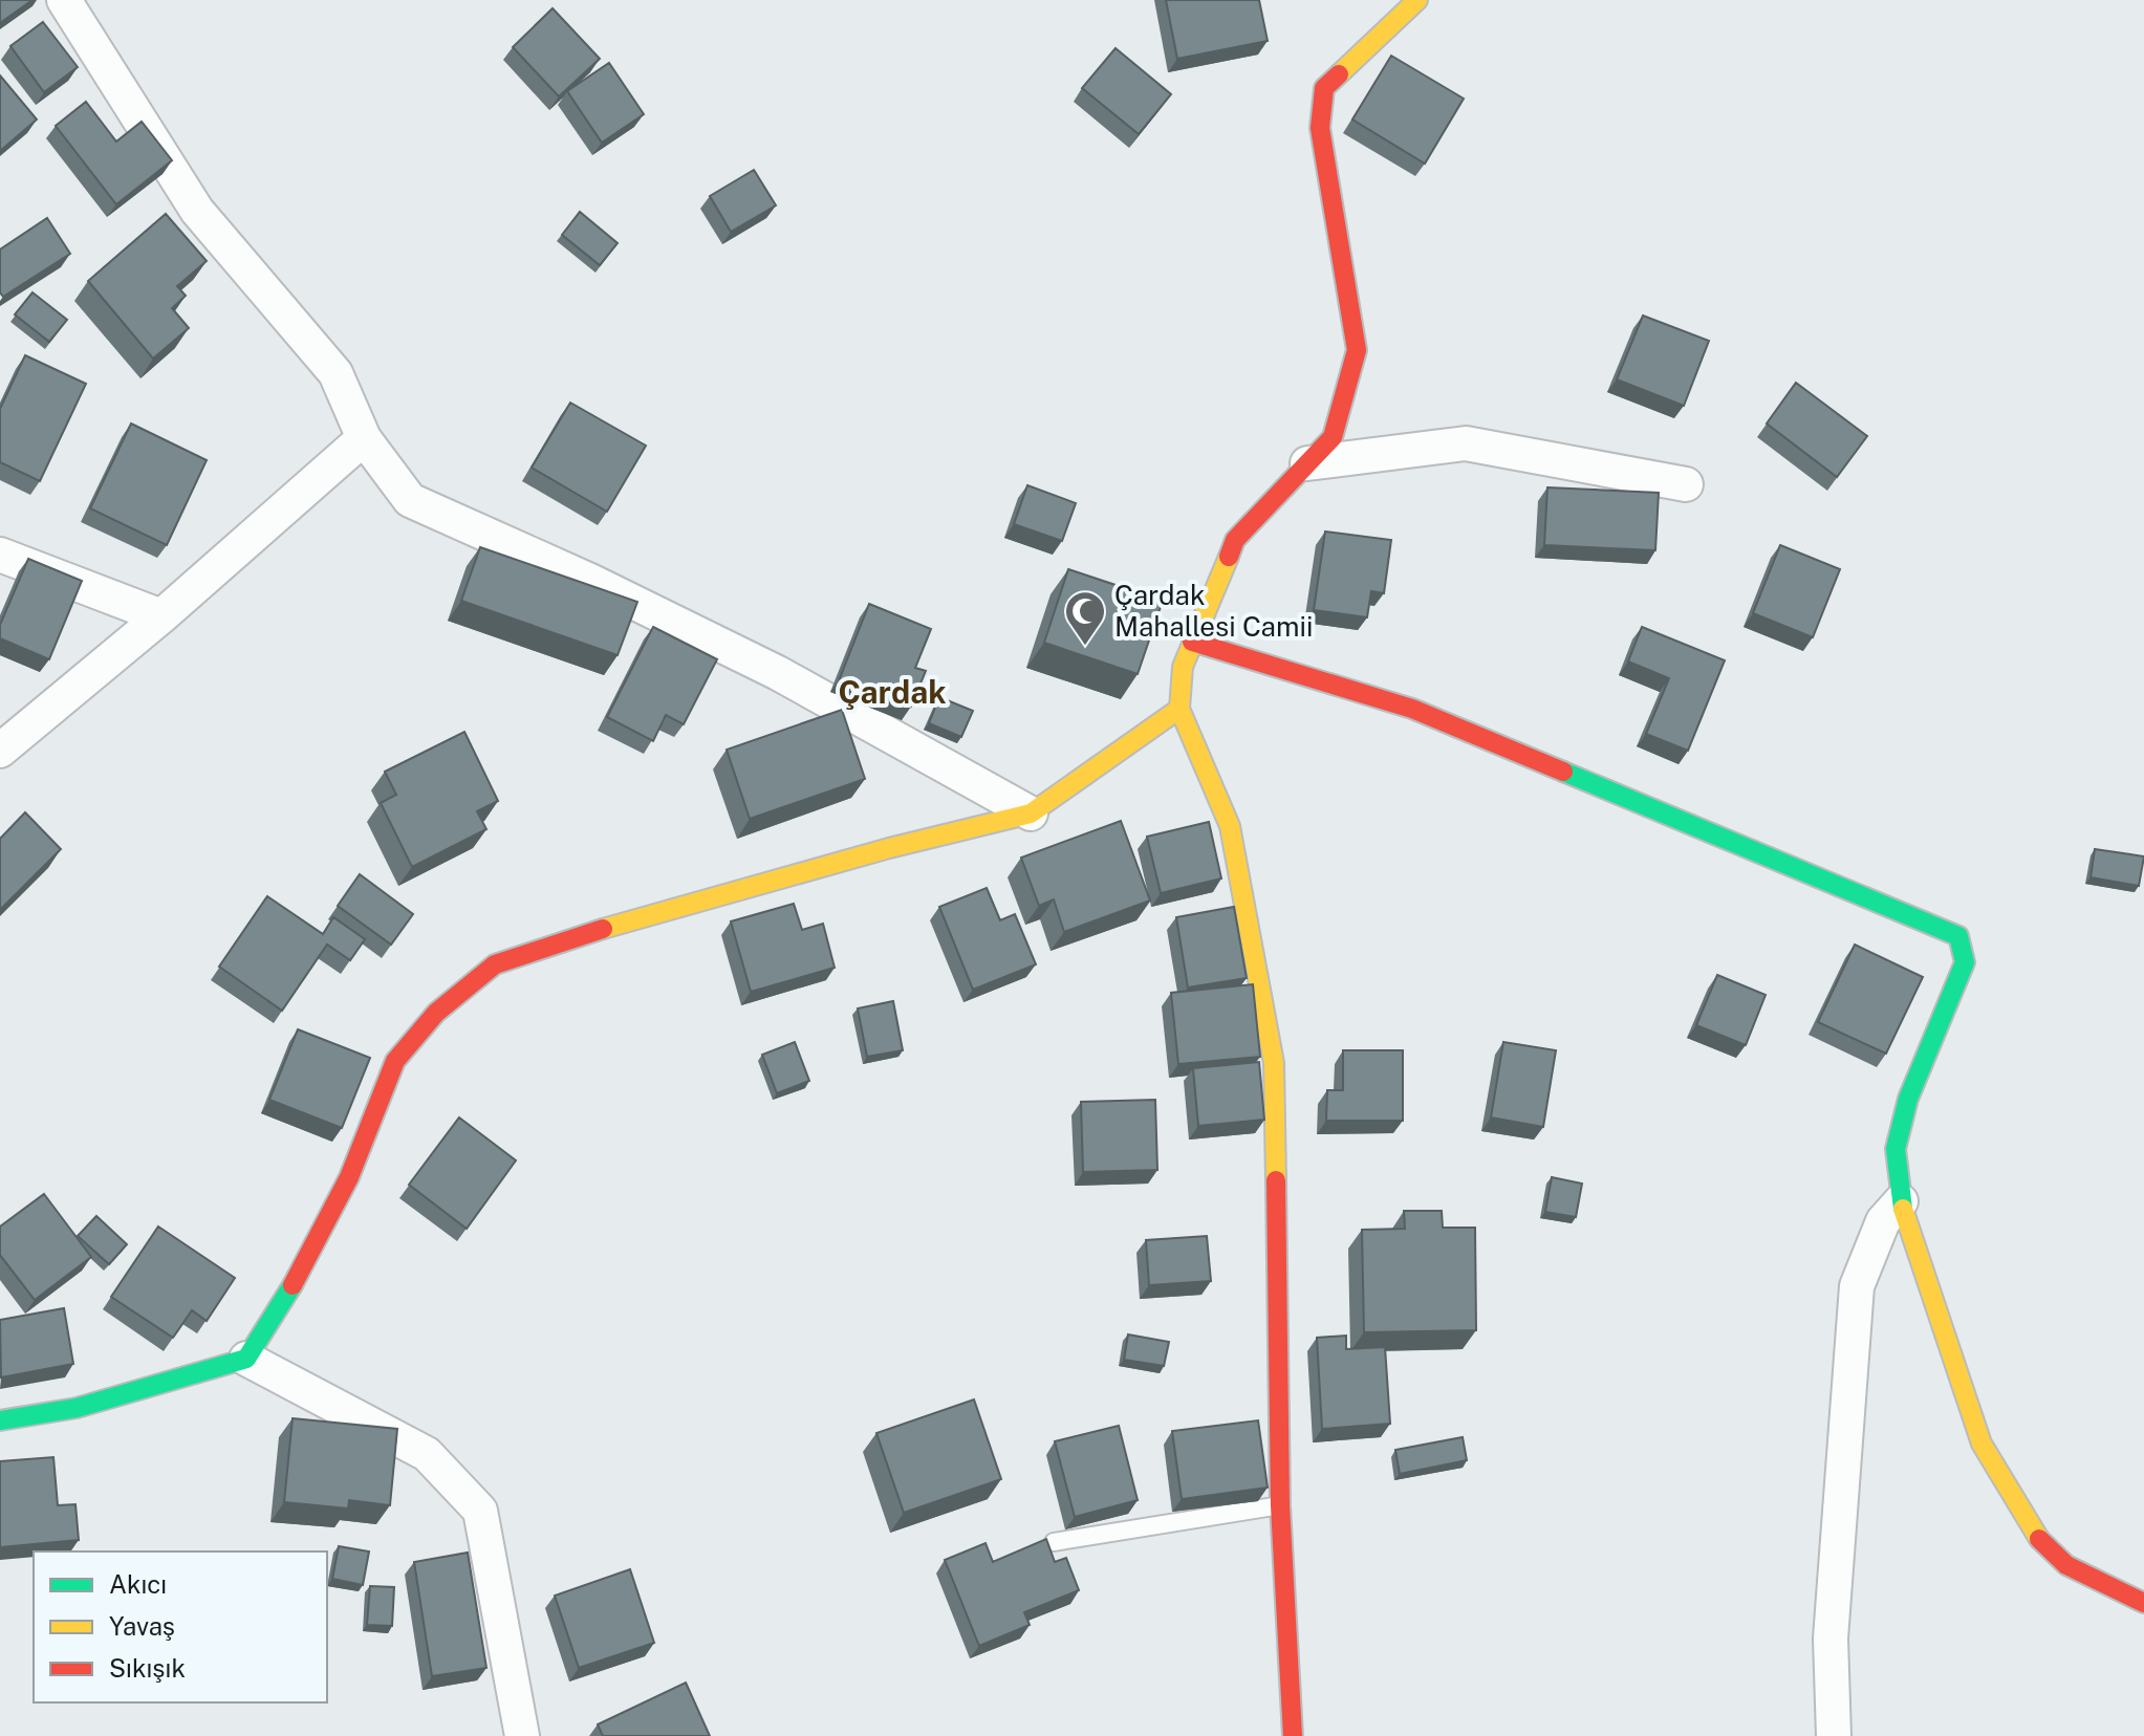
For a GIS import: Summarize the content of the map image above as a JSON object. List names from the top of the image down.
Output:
{
  "districts": ["Çardak"],
  "places": {
    "mosque": ["Çardak Mahallesi Camii"]
  },
  "legend": ["Akıcı", "Yavaş", "Sıkışık"]
}
